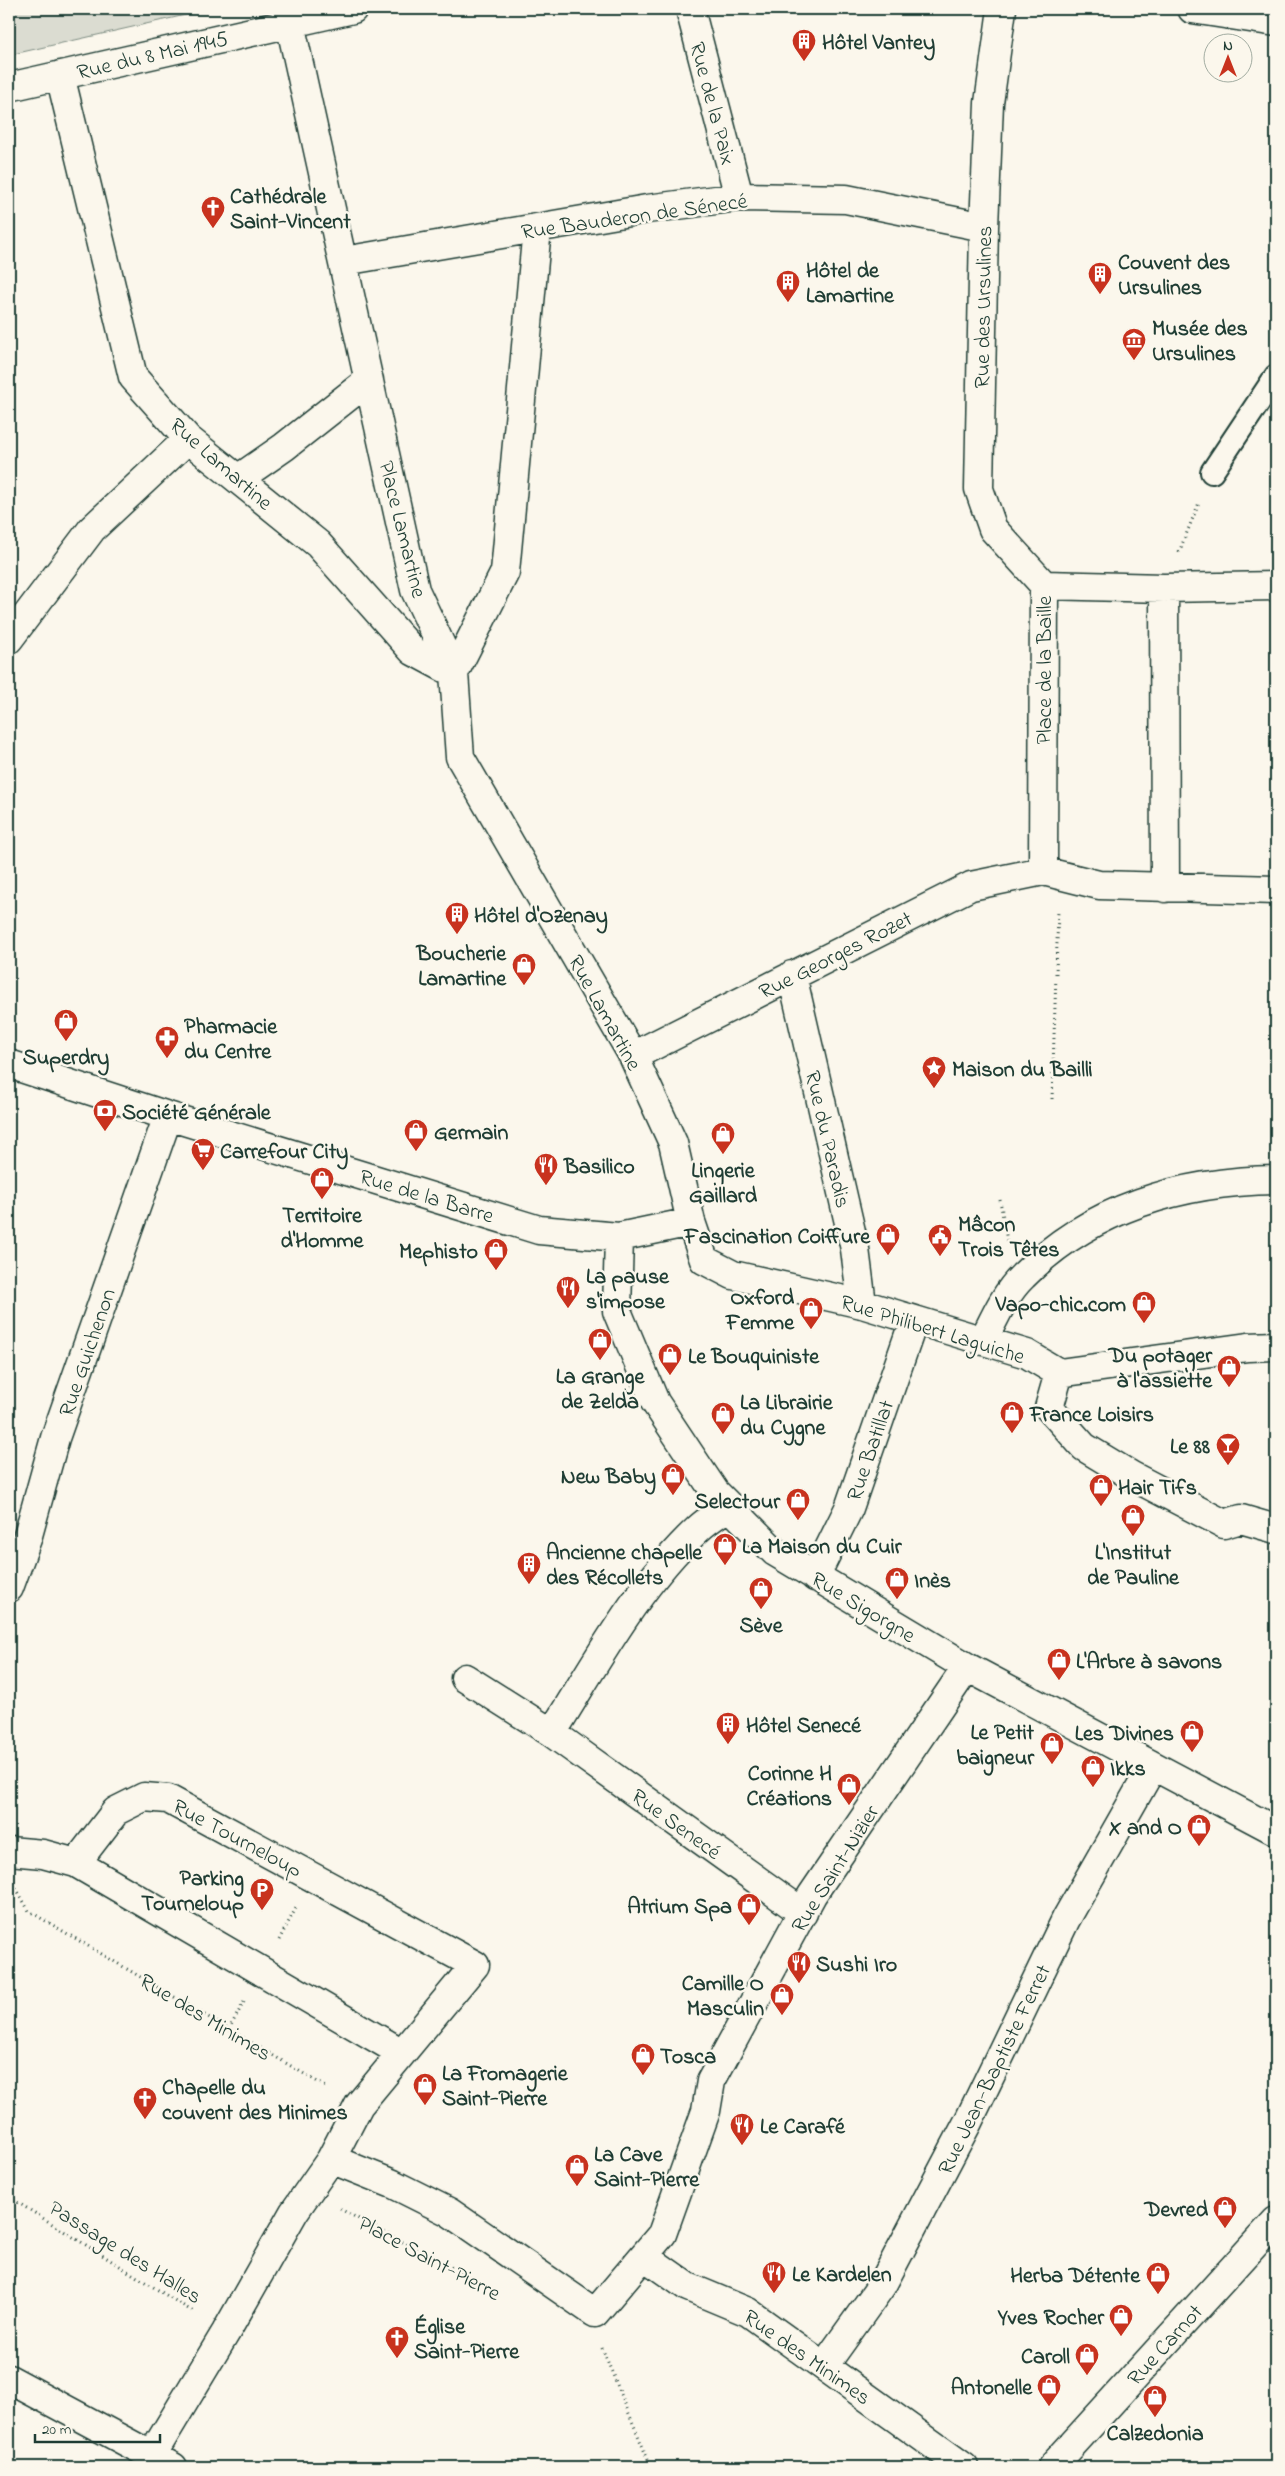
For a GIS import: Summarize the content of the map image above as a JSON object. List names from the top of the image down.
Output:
{
  "streets": {
    "street": [
      "Rue du 8 Mai 1945",
      "Rue de la Paix",
      "Rue Bauderon de Sénecé",
      "Rue des Ursulines",
      "Rue Lamartine",
      "Place Lamartine",
      "Place de la Baille",
      "Rue Georges Rozet",
      "Rue du Paradis",
      "Rue de la Barre",
      "Rue Philibert Laguiche",
      "Rue Guichenon",
      "Rue Batillat",
      "Rue Sigorgne",
      "Rue Senecé",
      "Rue Tourneloup",
      "Rue Saint-Nizier",
      "Rue des Minimes",
      "Rue Jean-Baptiste Ferret",
      "Rue Carnot"
    ],
    "path": ["Passage des Halles", "Place Saint-Pierre"]
  },
  "crossings": [
    ["Rue du 8 Mai 1945", "Rue Lamartine"],
    ["Rue de la Paix", "Rue Bauderon de Sénecé"],
    ["Rue Bauderon de Sénecé", "Rue des Ursulines"],
    ["Rue Bauderon de Sénecé", "Place Lamartine"],
    ["Rue des Ursulines", "Place de la Baille"],
    ["Rue Lamartine", "Place Lamartine"],
    ["Rue Lamartine", "Rue Georges Rozet"],
    ["Rue Lamartine", "Rue Philibert Laguiche"],
    ["Place de la Baille", "Rue Georges Rozet"],
    ["Rue Georges Rozet", "Rue du Paradis"],
    ["Rue du Paradis", "Rue Philibert Laguiche"],
    ["Rue de la Barre", "Rue Guichenon"],
    ["Rue de la Barre", "Rue Sigorgne"],
    ["Rue Philibert Laguiche", "Rue Batillat"],
    ["Rue Batillat", "Rue Sigorgne"],
    ["Rue Sigorgne", "Rue Saint-Nizier"],
    ["Rue Sigorgne", "Rue Jean-Baptiste Ferret"],
    ["Rue Senecé", "Rue Saint-Nizier"],
    ["Rue Saint-Nizier", "Rue des Minimes"],
    ["Rue des Minimes", "Rue Jean-Baptiste Ferret"]
  ],
  "places": {
    "building": [
      "Hôtel Vantey",
      "Couvent des Ursulines",
      "Hôtel de Lamartine",
      "Hôtel d'Ozenay",
      "Ancienne chapelle des Récollets",
      "Hôtel Senecé"
    ],
    "church": ["Cathédrale Saint-Vincent", "Chapelle du couvent des Minimes", "Église Saint-Pierre"],
    "museum": ["Musée des Ursulines"],
    "shop": [
      "Boucherie Lamartine",
      "Superdry",
      "Germain",
      "Lingerie Gaillard",
      "Territoire d'Homme",
      "Fascination Coiffure",
      "Mephisto",
      "Vapo-chic.com",
      "Oxford Femme",
      "La Grange de Zelda",
      "Le Bouquiniste",
      "Du potager à l'assiette",
      "France Loisirs",
      "La Librairie du Cygne",
      "New Baby",
      "Hair Tifs",
      "Selectour",
      "L'Institut de Pauline",
      "La Maison du Cuir",
      "Inès",
      "Sève",
      "L'Arbre à savons",
      "Les Divines",
      "Le Petit baigneur",
      "Ikks",
      "Corinne H Créations",
      "X and O",
      "Atrium Spa",
      "Camille O Masculin",
      "Tosca",
      "La Fromagerie Saint-Pierre",
      "La Cave Saint-Pierre",
      "Devred",
      "Herba Détente",
      "Yves Rocher",
      "Caroll",
      "Antonelle",
      "Calzedonia"
    ],
    "pharmacy": ["Pharmacie du Centre"],
    "place": ["Maison du Bailli"],
    "bank": ["Société Générale"],
    "supermarket": ["Carrefour City"],
    "restaurant": [
      "Basilico",
      "La pause s'impose",
      "Sushi Iro",
      "Le Carafé",
      "Le Kardelen"
    ],
    "public building": ["Mâcon Trois Têtes"],
    "bar": ["Le 88"],
    "parking": ["Parking Tourneloup"]
  },
  "scale_bar": "20 m",
  "north": "top"
}
